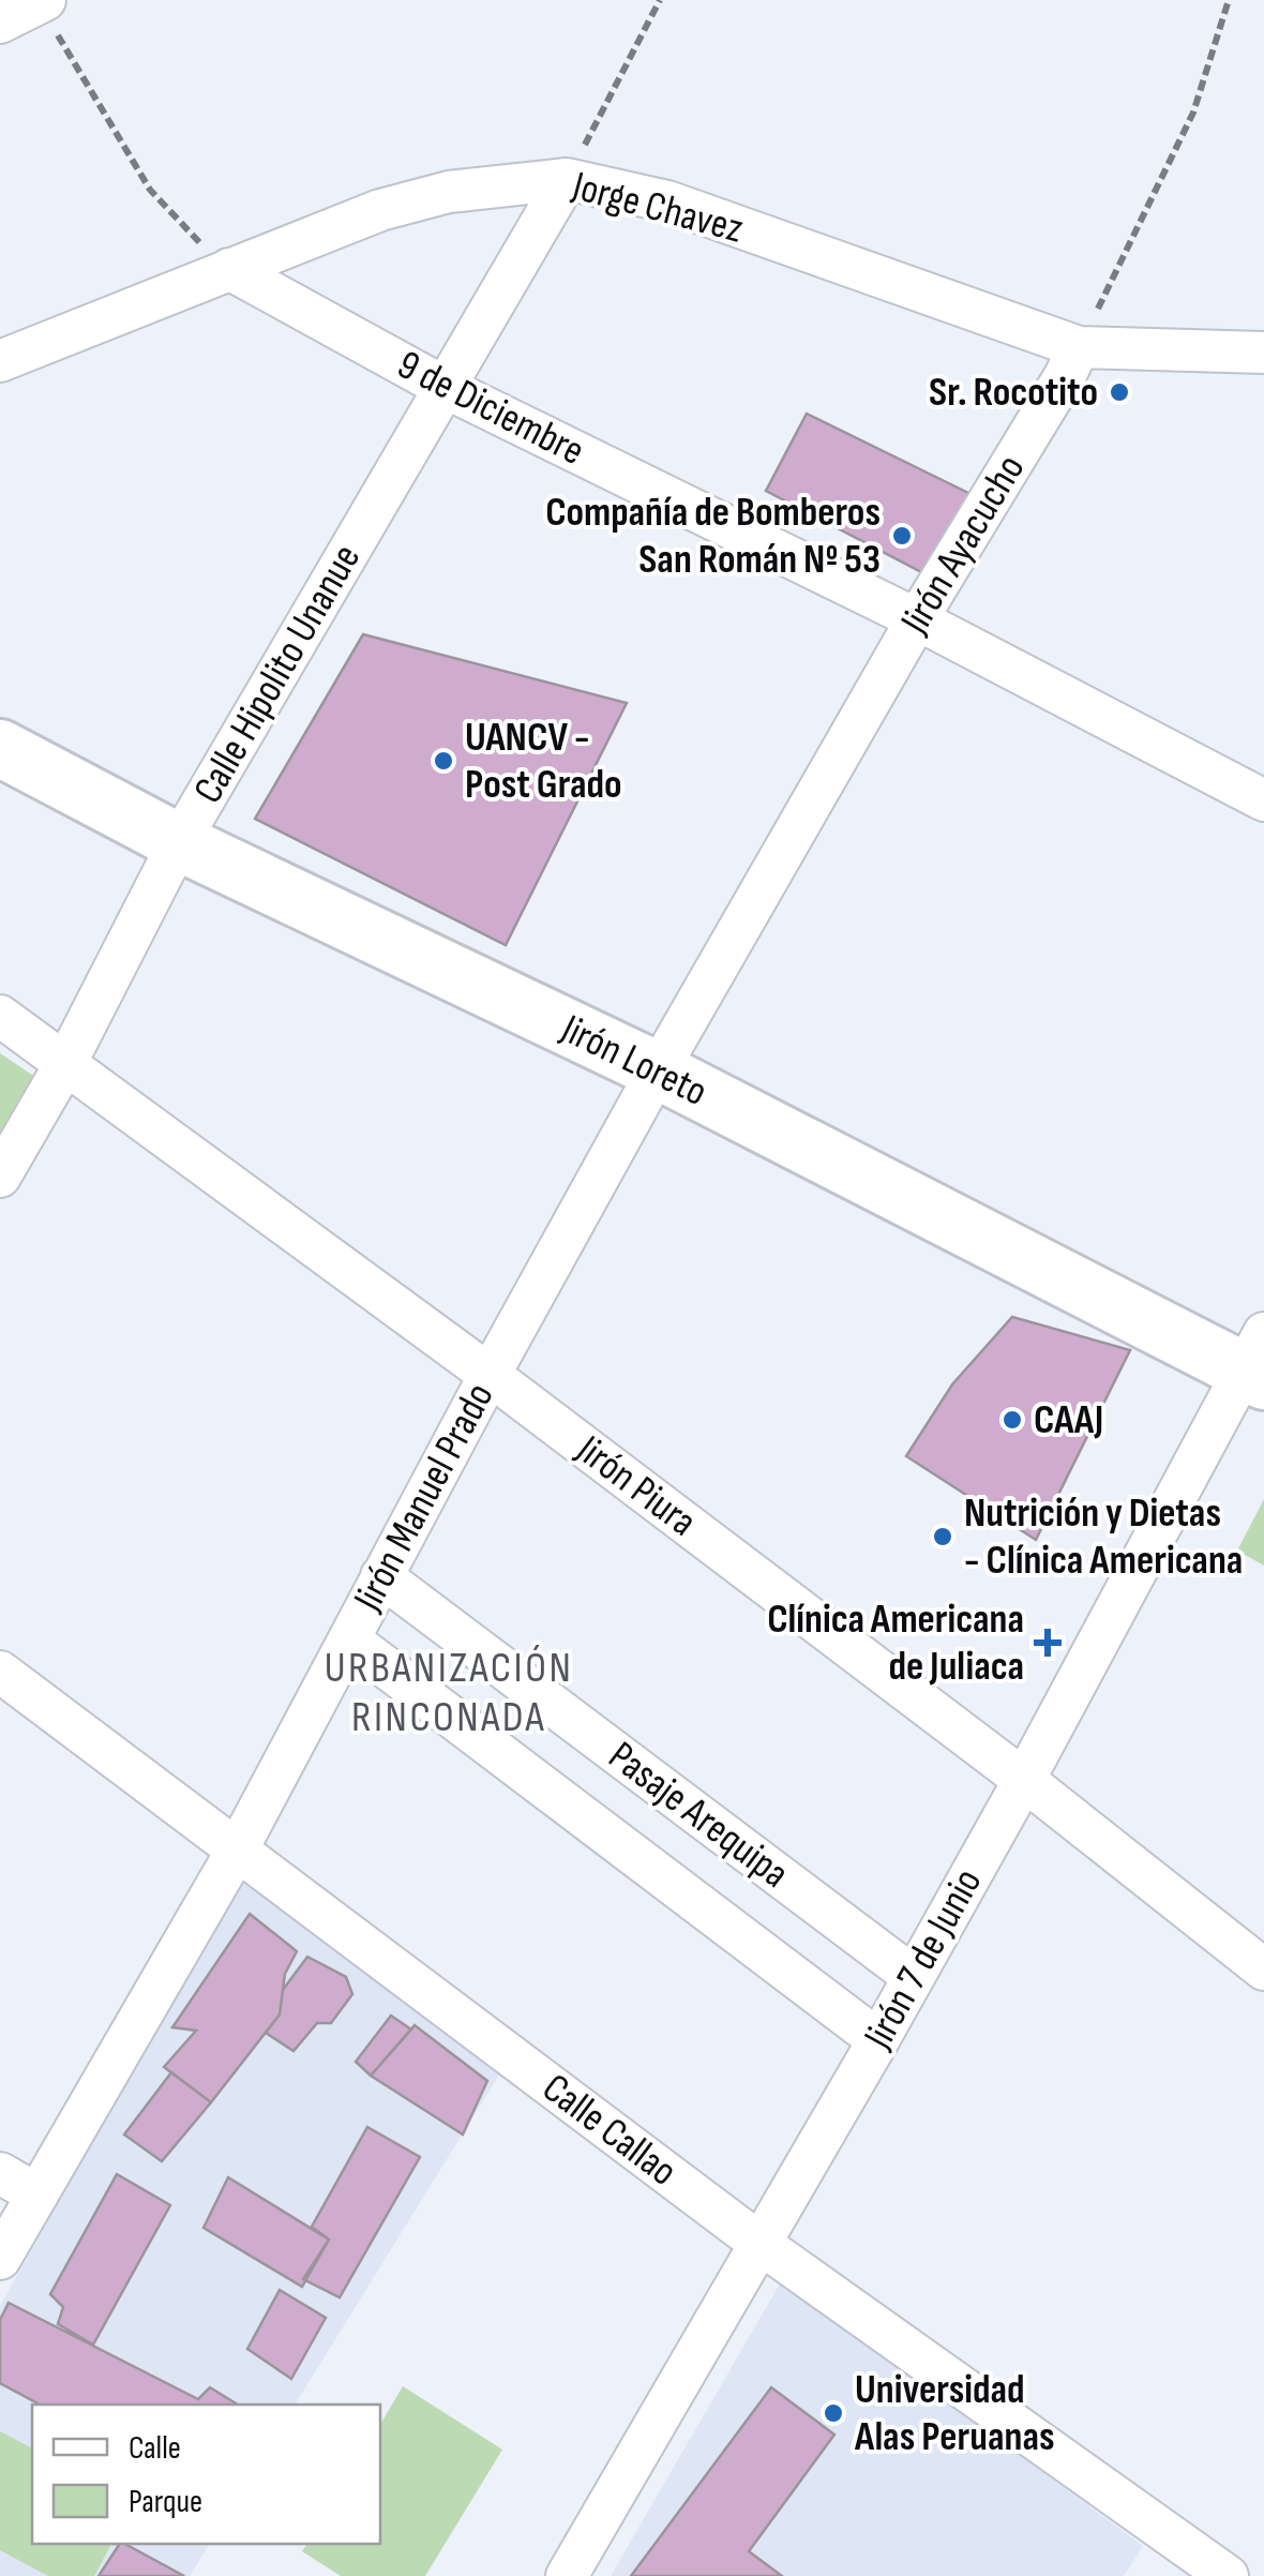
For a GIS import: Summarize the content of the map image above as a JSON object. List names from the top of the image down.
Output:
{
  "streets": {
    "street": [
      "Jorge Chavez",
      "9 de Diciembre",
      "Jirón Ayacucho",
      "Calle Hipolito Unanue",
      "Jirón Loreto",
      "Jirón Piura",
      "Jirón Manuel Prado",
      "Pasaje Arequipa",
      "Jirón 7 de Junio",
      "Calle Callao"
    ]
  },
  "crossings": [
    ["Jorge Chavez", "9 de Diciembre"],
    ["Jorge Chavez", "Jirón Ayacucho"],
    ["Jorge Chavez", "Calle Hipolito Unanue"],
    ["9 de Diciembre", "Jirón Ayacucho"],
    ["9 de Diciembre", "Calle Hipolito Unanue"],
    ["Jirón Ayacucho", "Jirón Loreto"],
    ["Jirón Ayacucho", "Jirón Manuel Prado"],
    ["Calle Hipolito Unanue", "Jirón Loreto"],
    ["Calle Hipolito Unanue", "Jirón Piura"],
    ["Jirón Loreto", "Jirón Manuel Prado"],
    ["Jirón Loreto", "Jirón 7 de Junio"],
    ["Jirón Piura", "Jirón Manuel Prado"],
    ["Jirón Piura", "Jirón 7 de Junio"],
    ["Jirón Manuel Prado", "Pasaje Arequipa"],
    ["Jirón Manuel Prado", "Calle Callao"],
    ["Pasaje Arequipa", "Jirón 7 de Junio"],
    ["Jirón 7 de Junio", "Calle Callao"]
  ],
  "districts": ["URBANIZACIÓN RINCONADA"],
  "places": {
    "other": [
      "Sr. Rocotito",
      "Compañía de Bomberos San Román Nº 53",
      "UANCV - Post Grado",
      "CAAJ",
      "Nutrición y Dietas - Clínica Americana",
      "Universidad Alas Peruanas"
    ],
    "health": ["Clínica Americana de Juliaca"]
  },
  "legend": ["Calle", "Parque"]
}
